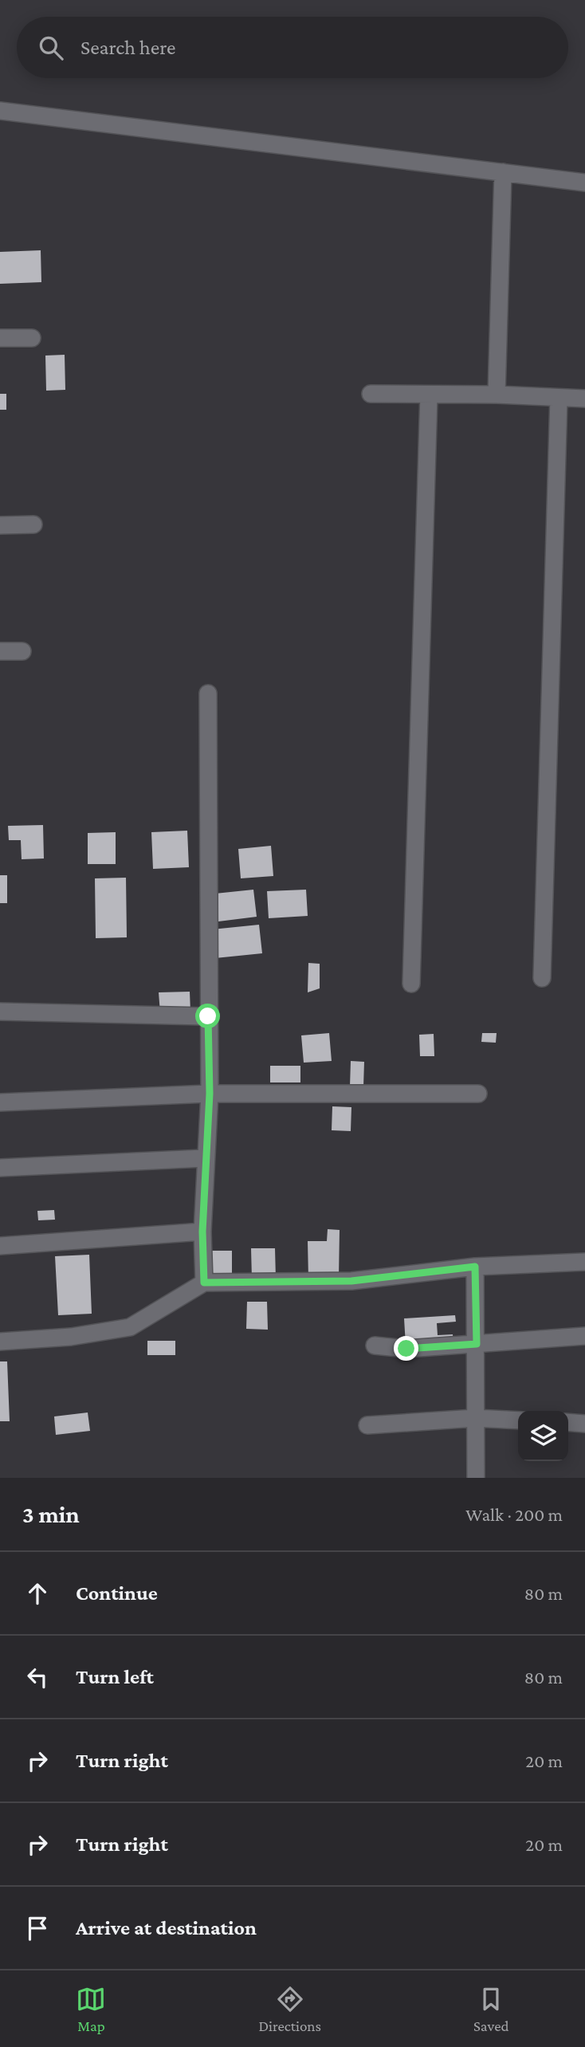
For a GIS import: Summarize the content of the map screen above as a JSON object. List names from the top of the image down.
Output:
{
  "page": {
    "search": "Search here",
    "heading": ["3 min", "Walk · 200 m"],
    "list": [
      ["Continue", "80 m"],
      ["Turn left", "80 m"],
      ["Turn right", "20 m"],
      ["Turn right", "20 m"],
      "Arrive at destination"
    ],
    "nav": ["Map", "Directions", "Saved"]
  }
}
